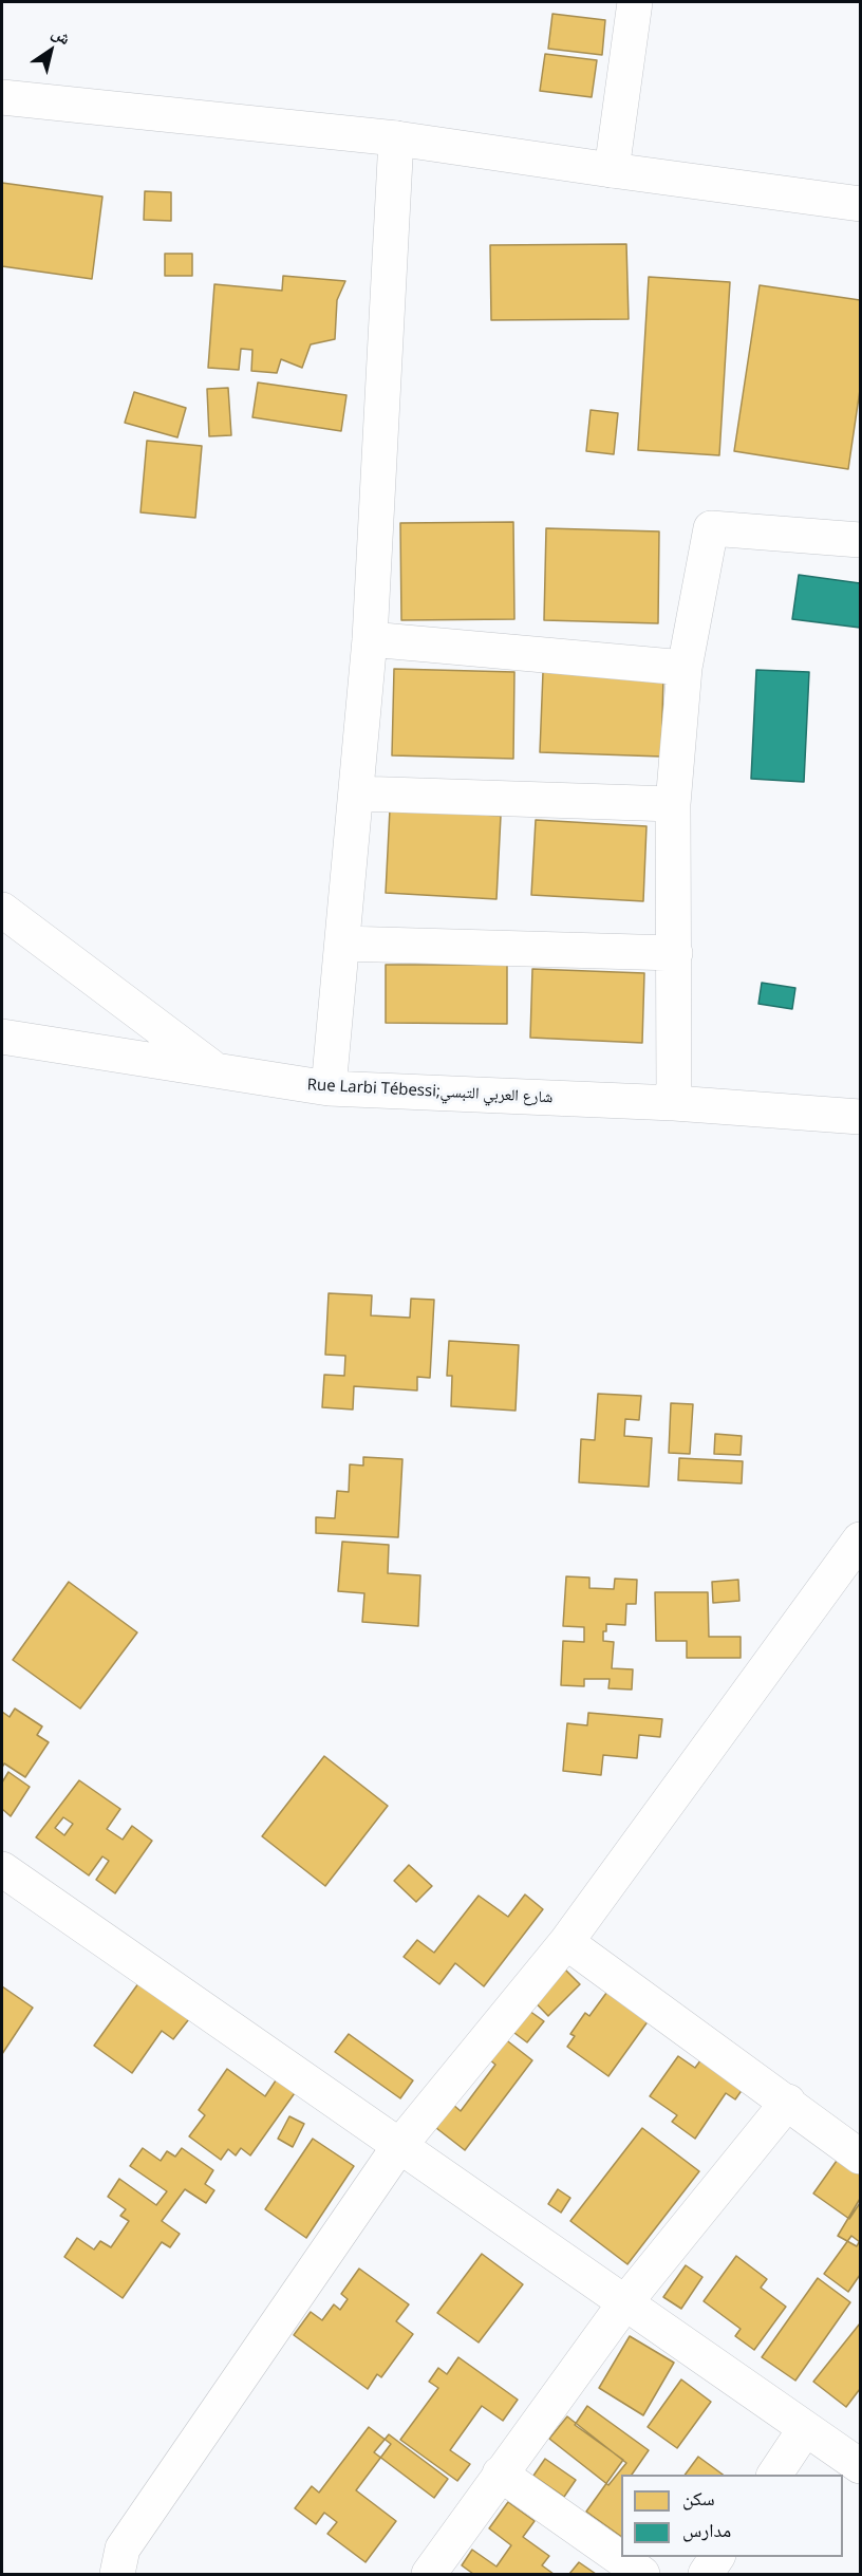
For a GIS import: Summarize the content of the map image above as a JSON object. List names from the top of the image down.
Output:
{
  "streets": {
    "street": ["Rue Larbi Tébessi;شارع العربي التبسي"]
  },
  "legend": ["سكن", "مدارس"],
  "north": "top right"
}
